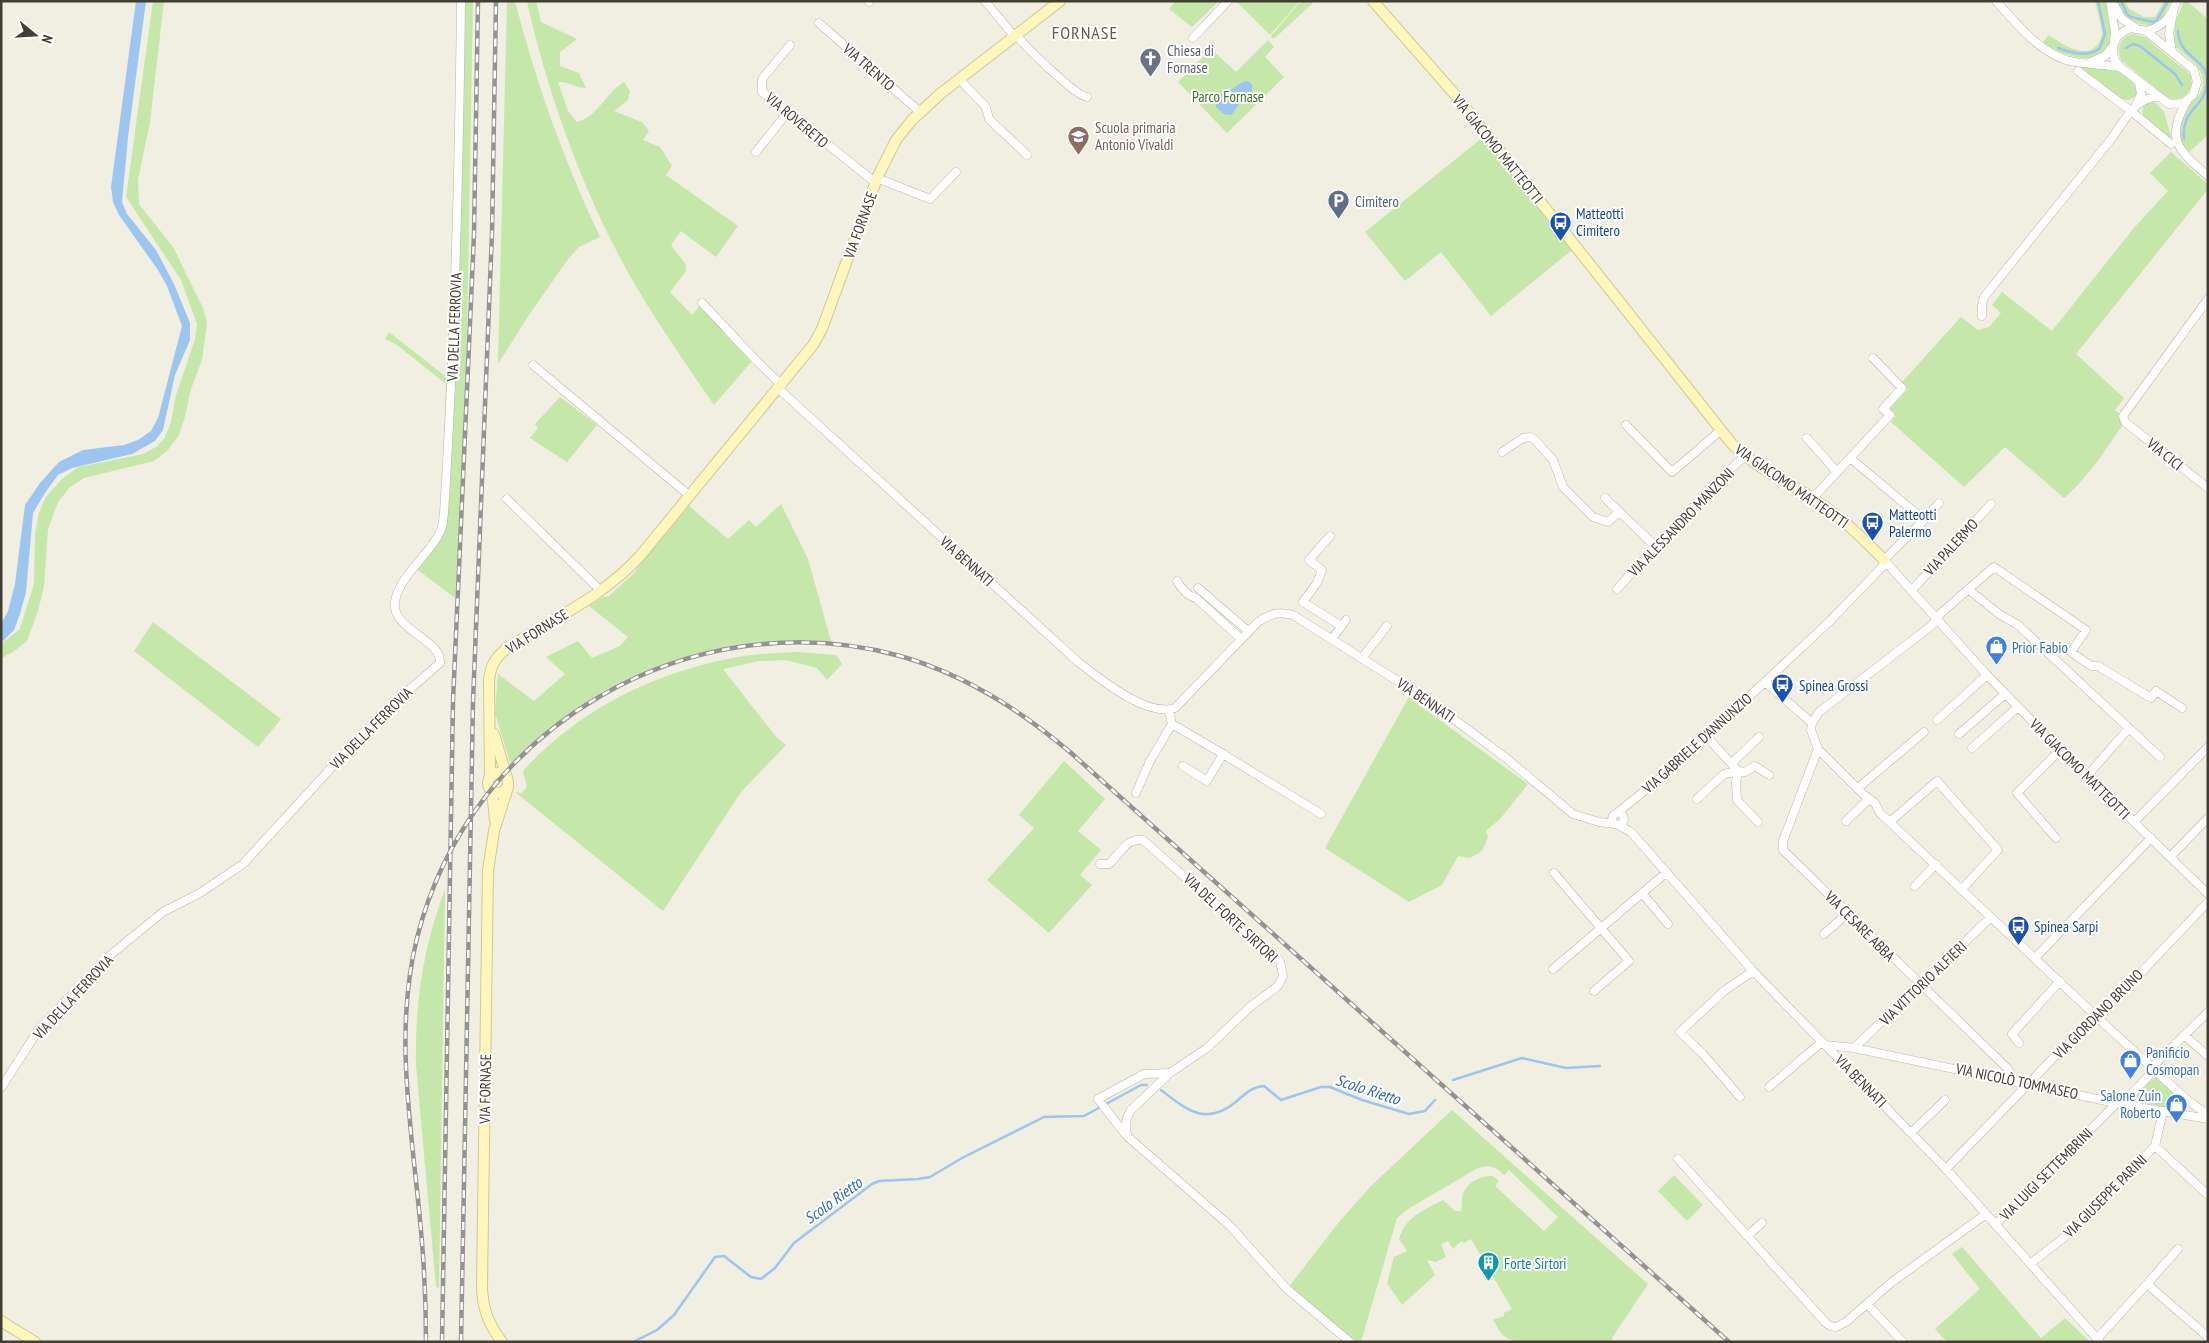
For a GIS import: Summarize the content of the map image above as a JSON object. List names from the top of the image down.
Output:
{
  "streets": {
    "street": [
      "VIA TRENTO",
      "VIA ROVERETO",
      "VIA GIACOMO MATTEOTTI",
      "VIA FORNASE",
      "VIA DELLA FERROVIA",
      "VIA CICI",
      "VIA ALESSANDRO MANZONI",
      "VIA PALERMO",
      "VIA BENNATI",
      "VIA GABRIELE D'ANNUNZIO",
      "VIA DEL FORTE SIRTORI",
      "VIA CESARE ABBA",
      "VIA VITTORIO ALFIERI",
      "VIA GIORDANO BRUNO",
      "VIA NICOLÒ TOMMASEO",
      "VIA LUIGI SETTEMBRINI",
      "VIA GIUSEPPE PARINI"
    ]
  },
  "crossings": [
    ["VIA TRENTO", "VIA FORNASE"],
    ["VIA ROVERETO", "VIA FORNASE"],
    ["VIA GIACOMO MATTEOTTI", "VIA ALESSANDRO MANZONI"],
    ["VIA GIACOMO MATTEOTTI", "VIA PALERMO"],
    ["VIA GIACOMO MATTEOTTI", "VIA GABRIELE D'ANNUNZIO"],
    ["VIA FORNASE", "VIA BENNATI"],
    ["VIA BENNATI", "VIA GABRIELE D'ANNUNZIO"],
    ["VIA BENNATI", "VIA GIORDANO BRUNO"],
    ["VIA BENNATI", "VIA NICOLÒ TOMMASEO"],
    ["VIA BENNATI", "VIA LUIGI SETTEMBRINI"],
    ["VIA BENNATI", "VIA GIUSEPPE PARINI"],
    ["VIA CESARE ABBA", "VIA VITTORIO ALFIERI"],
    ["VIA CESARE ABBA", "VIA NICOLÒ TOMMASEO"],
    ["VIA VITTORIO ALFIERI", "VIA NICOLÒ TOMMASEO"],
    ["VIA GIORDANO BRUNO", "VIA NICOLÒ TOMMASEO"],
    ["VIA NICOLÒ TOMMASEO", "VIA LUIGI SETTEMBRINI"],
    ["VIA NICOLÒ TOMMASEO", "VIA GIUSEPPE PARINI"]
  ],
  "districts": ["FORNASE"],
  "water": ["Scolo Rietto"],
  "parks": ["Parco Fornase"],
  "places": {
    "church": ["Chiesa di Fornase"],
    "school or university": ["Scuola primaria Antonio Vivaldi"],
    "parking": ["Cimitero"],
    "bus stop": [
      "Matteotti Cimitero",
      "Matteotti Palermo",
      "Spinea Grossi",
      "Spinea Sarpi"
    ],
    "shop": ["Prior Fabio", "Panificio Cosmopan", "Salone Zuin Roberto"],
    "building": ["Forte Sirtori"]
  },
  "north": "right"
}
